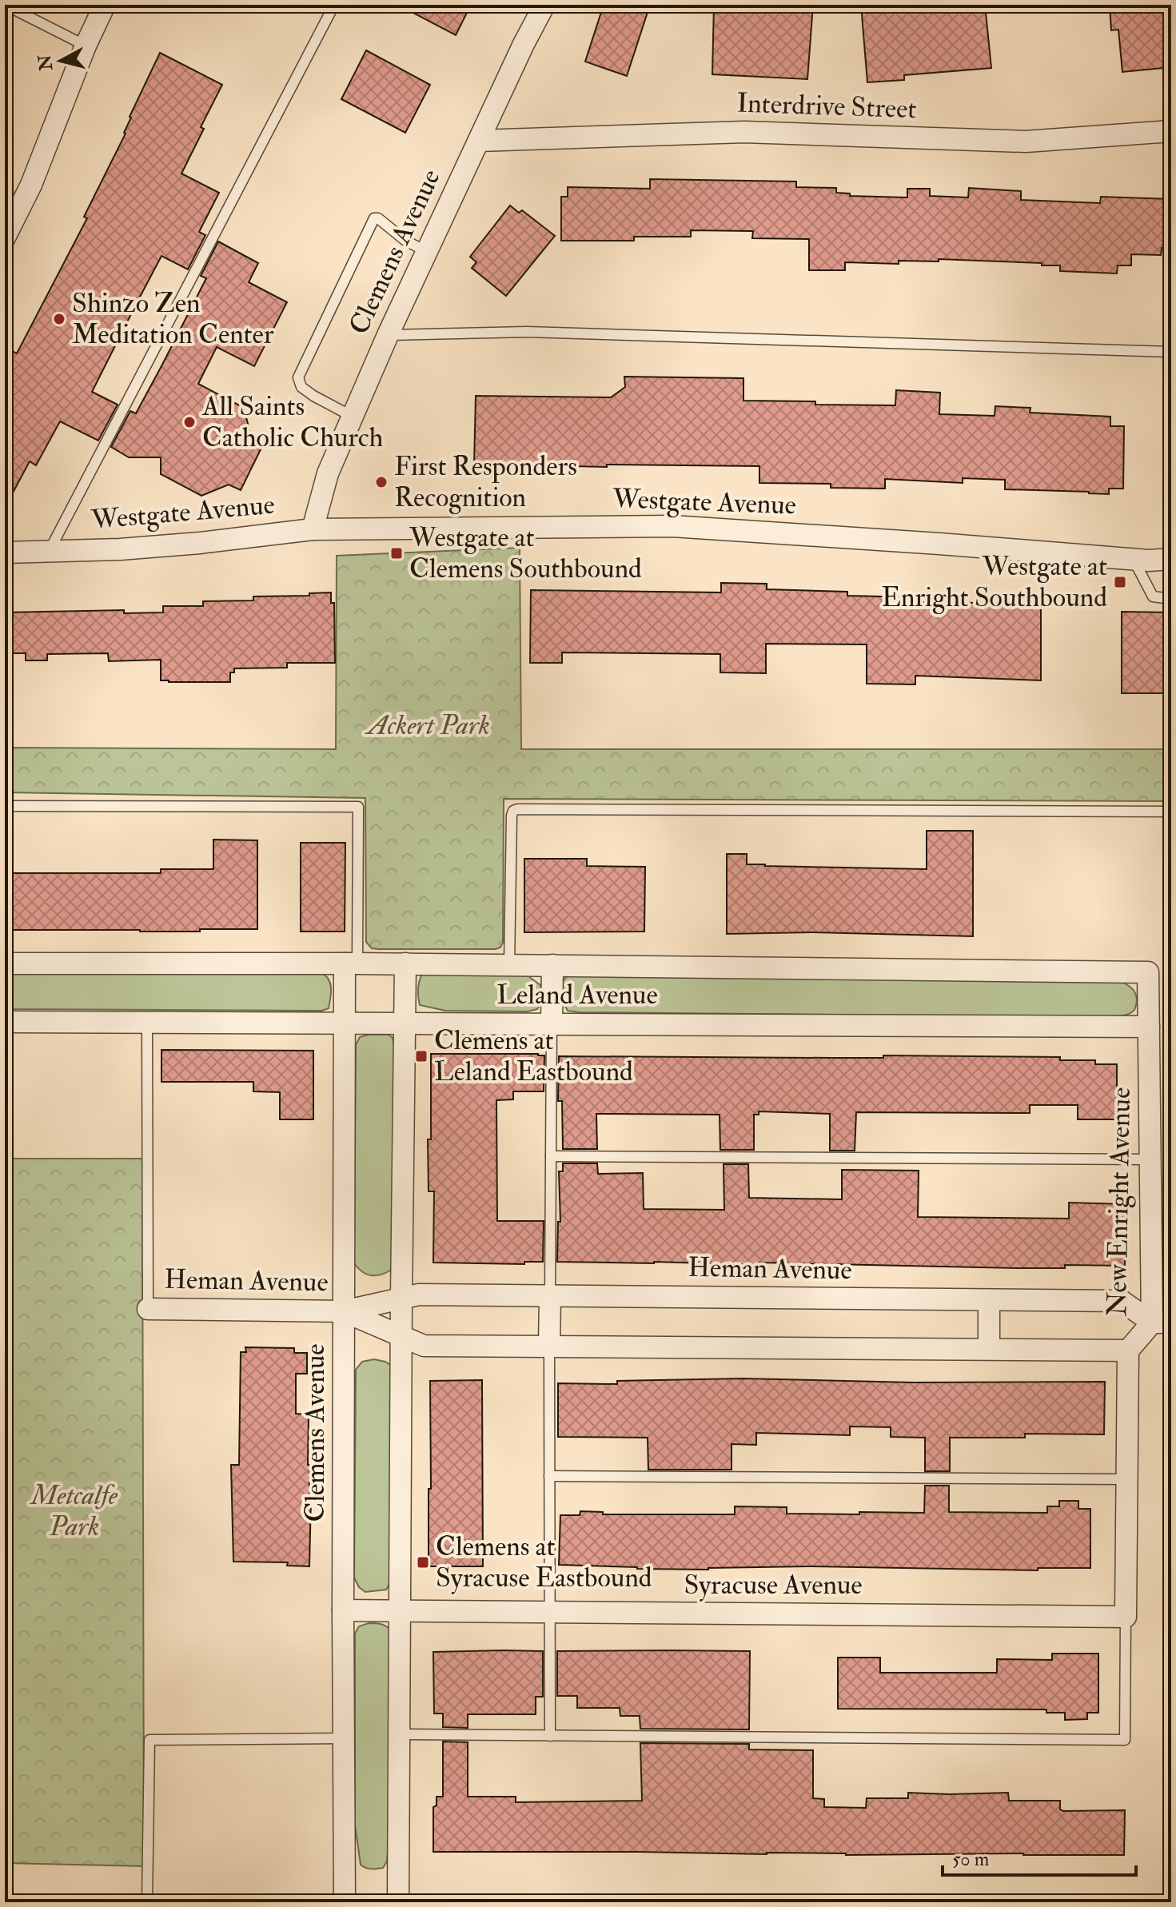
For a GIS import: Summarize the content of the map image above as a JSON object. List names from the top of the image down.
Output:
{
  "streets": {
    "street": [
      "Interdrive Street",
      "Clemens Avenue",
      "Westgate Avenue",
      "Leland Avenue",
      "New Enright Avenue",
      "Heman Avenue",
      "Syracuse Avenue"
    ]
  },
  "crossings": [
    ["Interdrive Street", "Clemens Avenue"],
    ["Clemens Avenue", "Westgate Avenue"],
    ["Clemens Avenue", "Leland Avenue"],
    ["Clemens Avenue", "Heman Avenue"],
    ["Clemens Avenue", "Syracuse Avenue"],
    ["Leland Avenue", "New Enright Avenue"],
    ["New Enright Avenue", "Heman Avenue"],
    ["New Enright Avenue", "Syracuse Avenue"]
  ],
  "parks": ["Ackert Park", "Metcalfe Park"],
  "places": {
    "other": ["Shinzo Zen Meditation Center", "All Saints Catholic Church", "First Responders Recognition"],
    "transit": [
      "Westgate at Clemens Southbound",
      "Westgate at Enright Southbound",
      "Clemens at Leland Eastbound",
      "Clemens at Syracuse Eastbound"
    ]
  },
  "scale_bar": "50 m",
  "north": "left"
}
